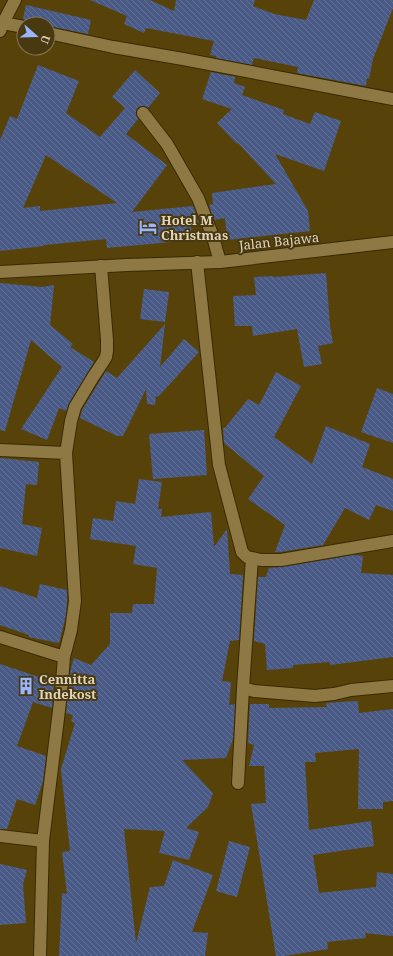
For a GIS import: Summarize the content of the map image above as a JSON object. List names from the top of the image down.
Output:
{
  "streets": {
    "street": ["Jalan Bajawa"]
  },
  "places": {
    "hotel": ["Hotel M Christmas"],
    "building": ["Cennitta Indekost"]
  },
  "north": "right"
}
